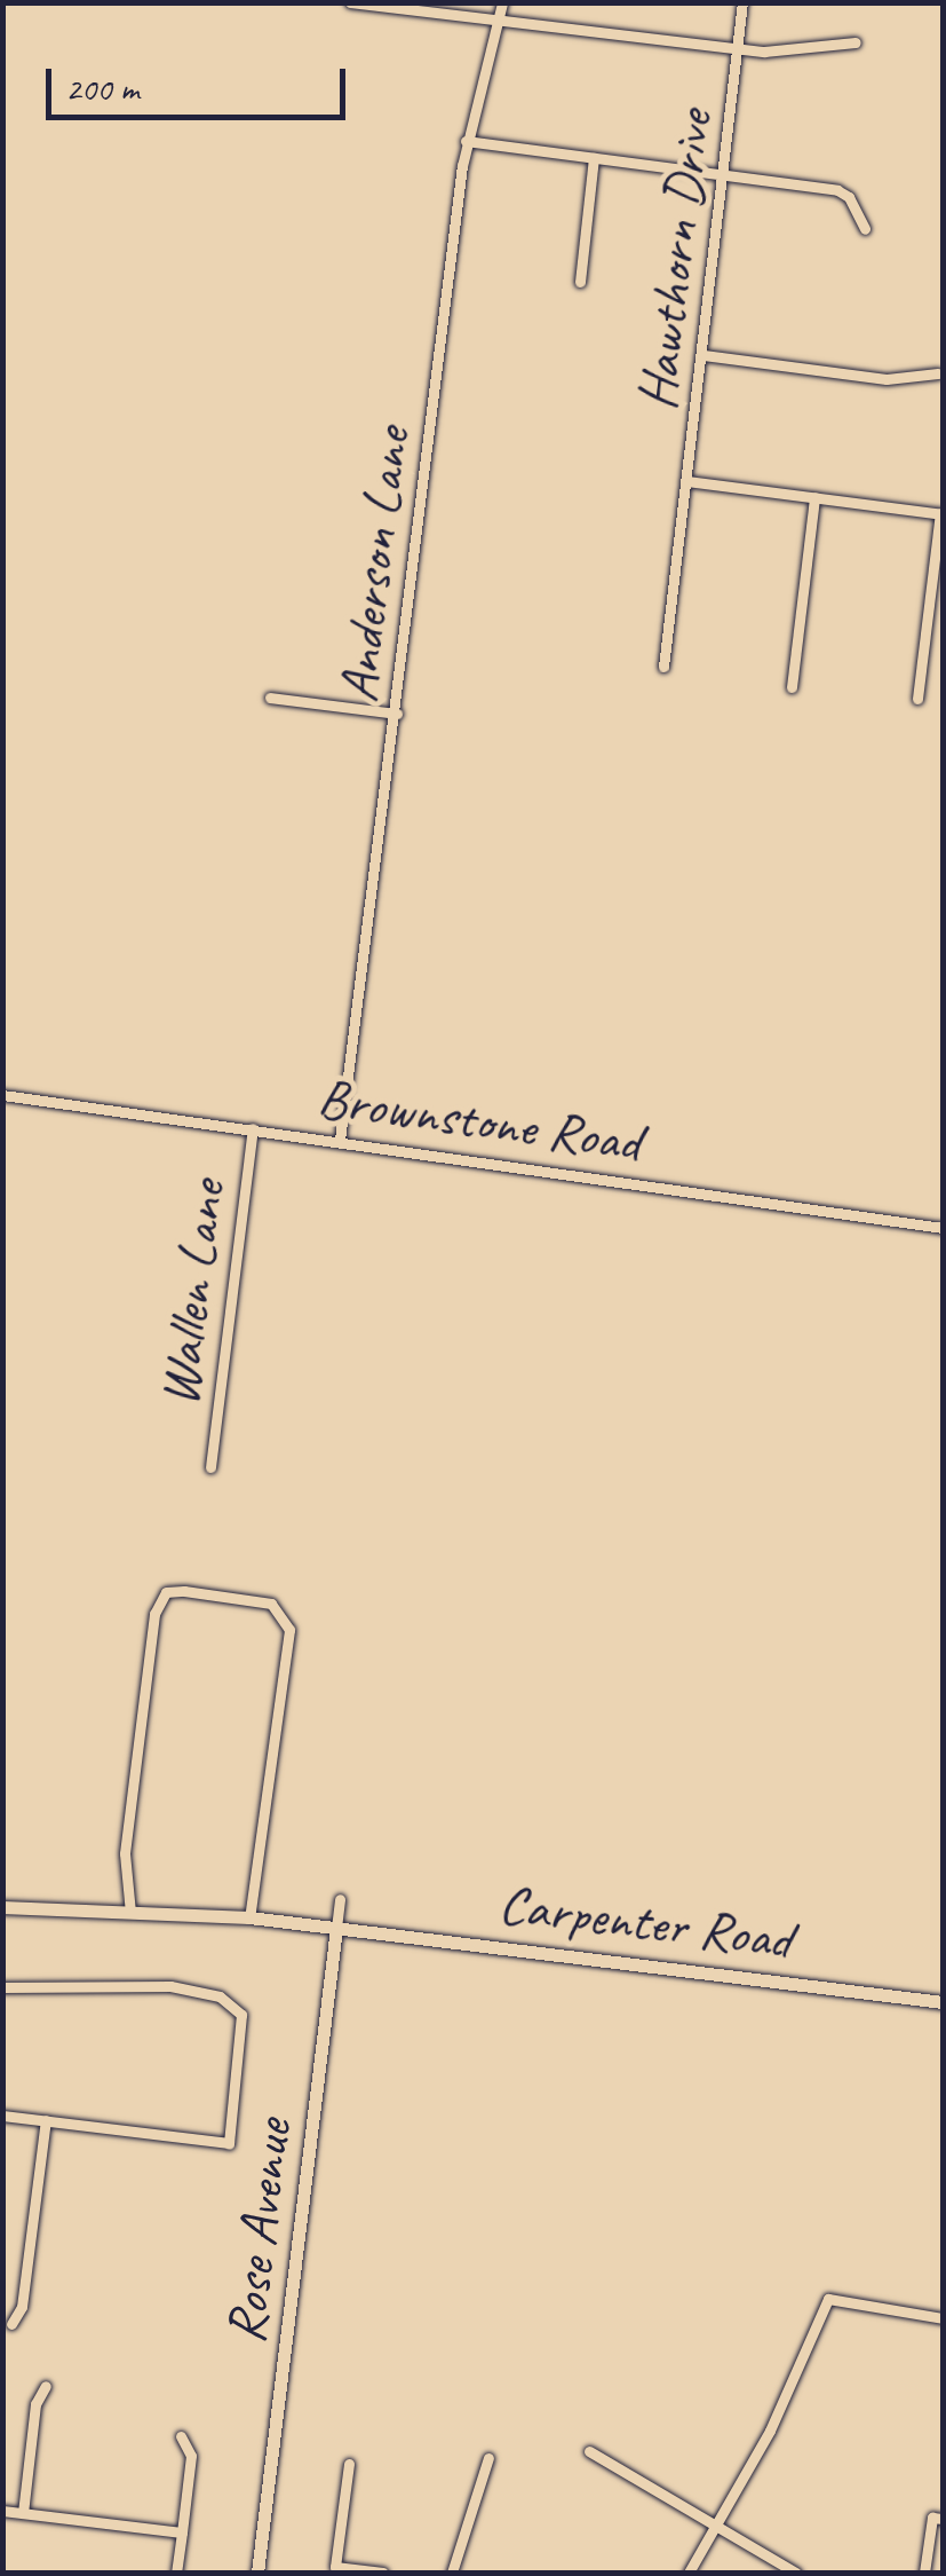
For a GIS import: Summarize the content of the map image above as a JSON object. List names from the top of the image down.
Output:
{
  "streets": {
    "street": [
      "Hawthorn Drive",
      "Anderson Lane",
      "Brownstone Road",
      "Wallen Lane",
      "Carpenter Road",
      "Rose Avenue"
    ]
  },
  "crossings": [
    ["Anderson Lane", "Brownstone Road"],
    ["Brownstone Road", "Wallen Lane"],
    ["Carpenter Road", "Rose Avenue"]
  ],
  "scale_bar": "200 m"
}
